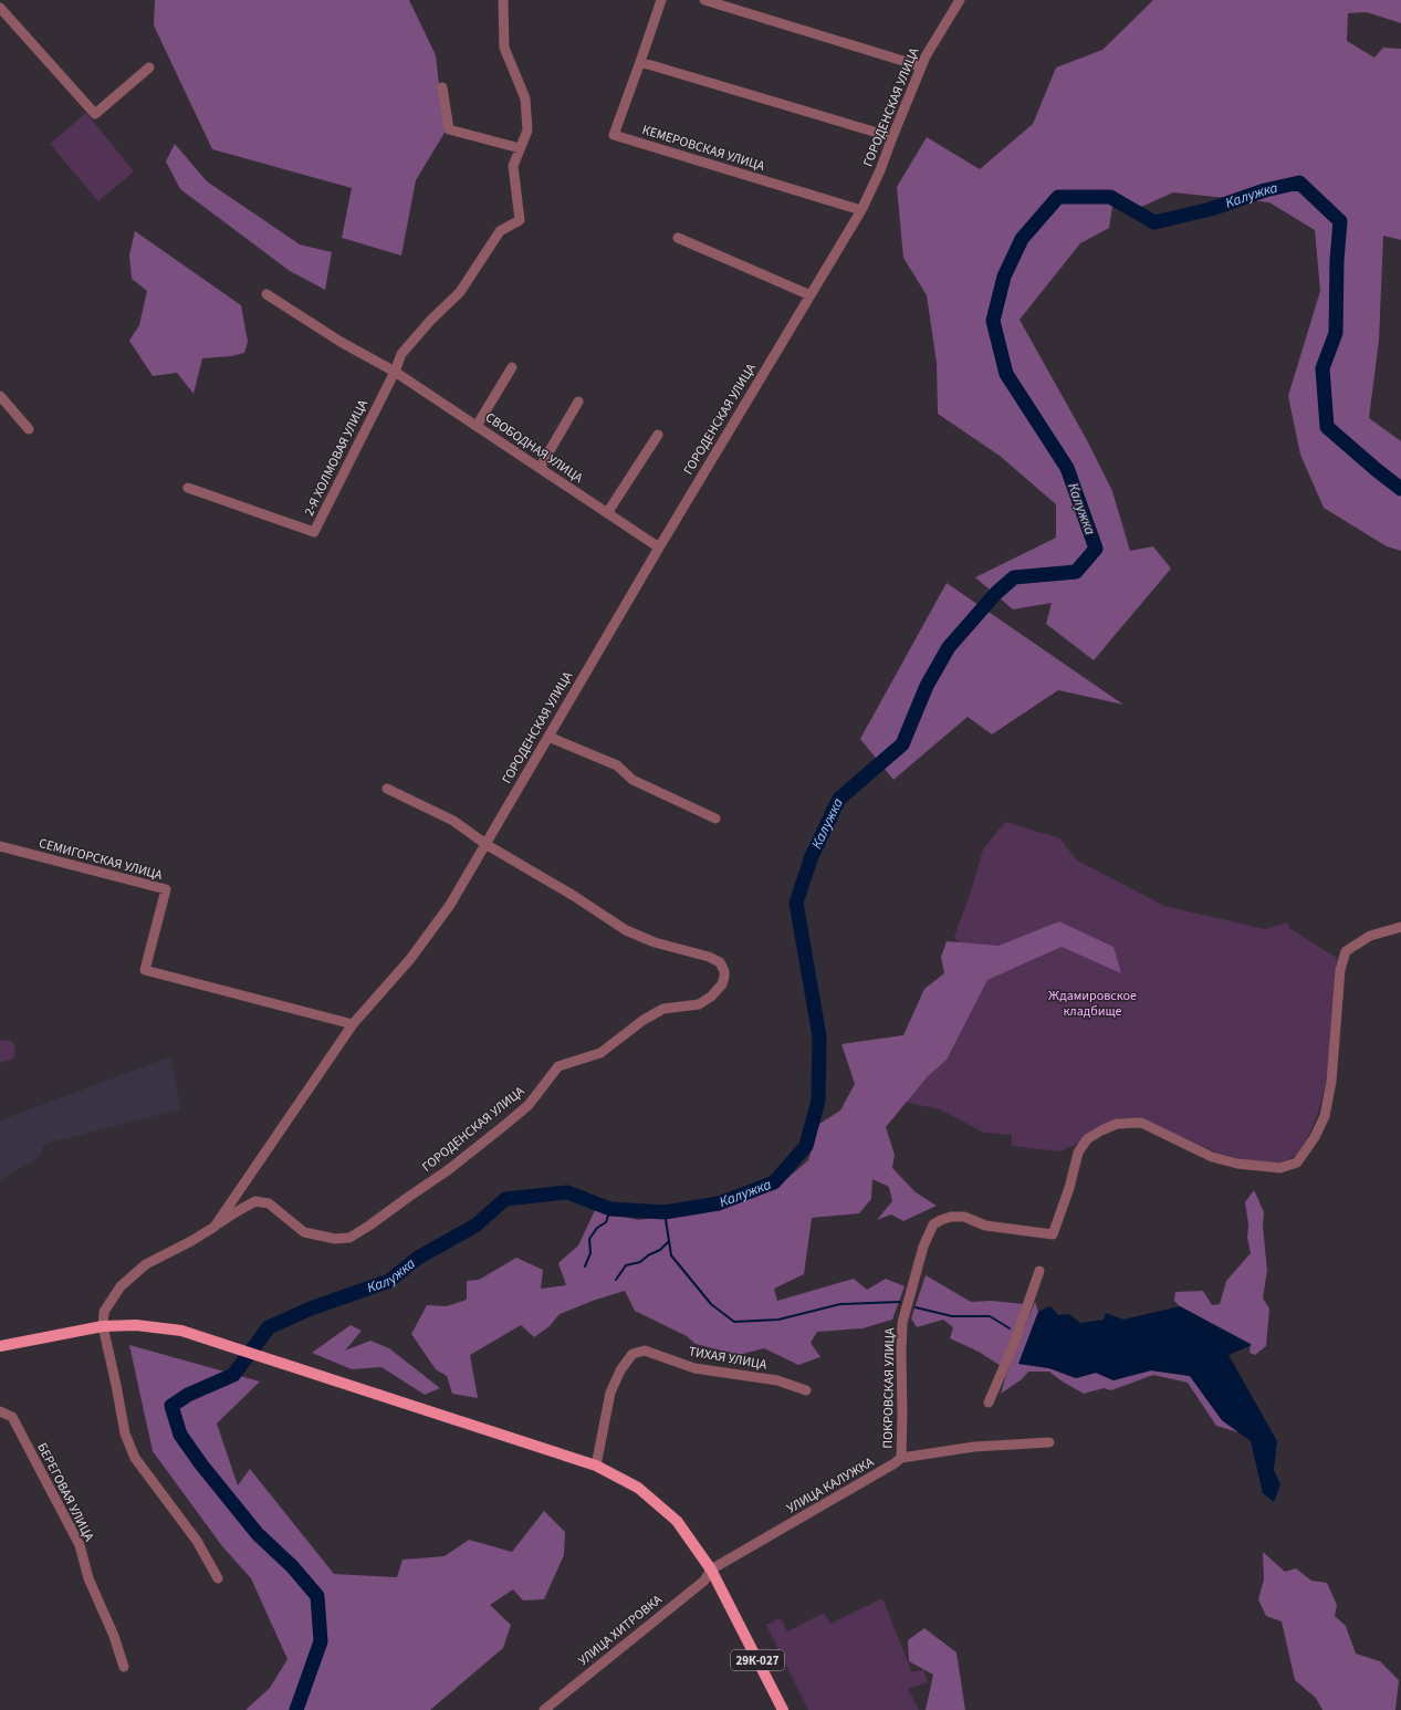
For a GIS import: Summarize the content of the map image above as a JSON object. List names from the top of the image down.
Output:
{
  "streets": {
    "main road": ["29К-027"],
    "street": [
      "ГОРОДЕНСКАЯ УЛИЦА",
      "КЕМЕРОВСКАЯ УЛИЦА",
      "СВОБОДНАЯ УЛИЦА",
      "2-Я ХОЛМОВАЯ УЛИЦА",
      "СЕМИГОРСКАЯ УЛИЦА",
      "ТИХАЯ УЛИЦА",
      "ПОКРОВСКАЯ УЛИЦА",
      "УЛИЦА КАЛУЖКА",
      "БЕРЕГОВАЯ УЛИЦА",
      "УЛИЦА ХИТРОВКА"
    ]
  },
  "crossings": [
    ["ГОРОДЕНСКАЯ УЛИЦА", "КЕМЕРОВСКАЯ УЛИЦА"],
    ["ГОРОДЕНСКАЯ УЛИЦА", "СВОБОДНАЯ УЛИЦА"],
    ["ГОРОДЕНСКАЯ УЛИЦА", "СЕМИГОРСКАЯ УЛИЦА"],
    ["СВОБОДНАЯ УЛИЦА", "2-Я ХОЛМОВАЯ УЛИЦА"],
    ["ПОКРОВСКАЯ УЛИЦА", "УЛИЦА КАЛУЖКА"],
    ["УЛИЦА КАЛУЖКА", "УЛИЦА ХИТРОВКА"],
    ["УЛИЦА КАЛУЖКА", "29К-027"],
    ["УЛИЦА ХИТРОВКА", "29К-027"]
  ],
  "water": ["Калужка"],
  "parks": ["Ждамировское кладбище"]
}
